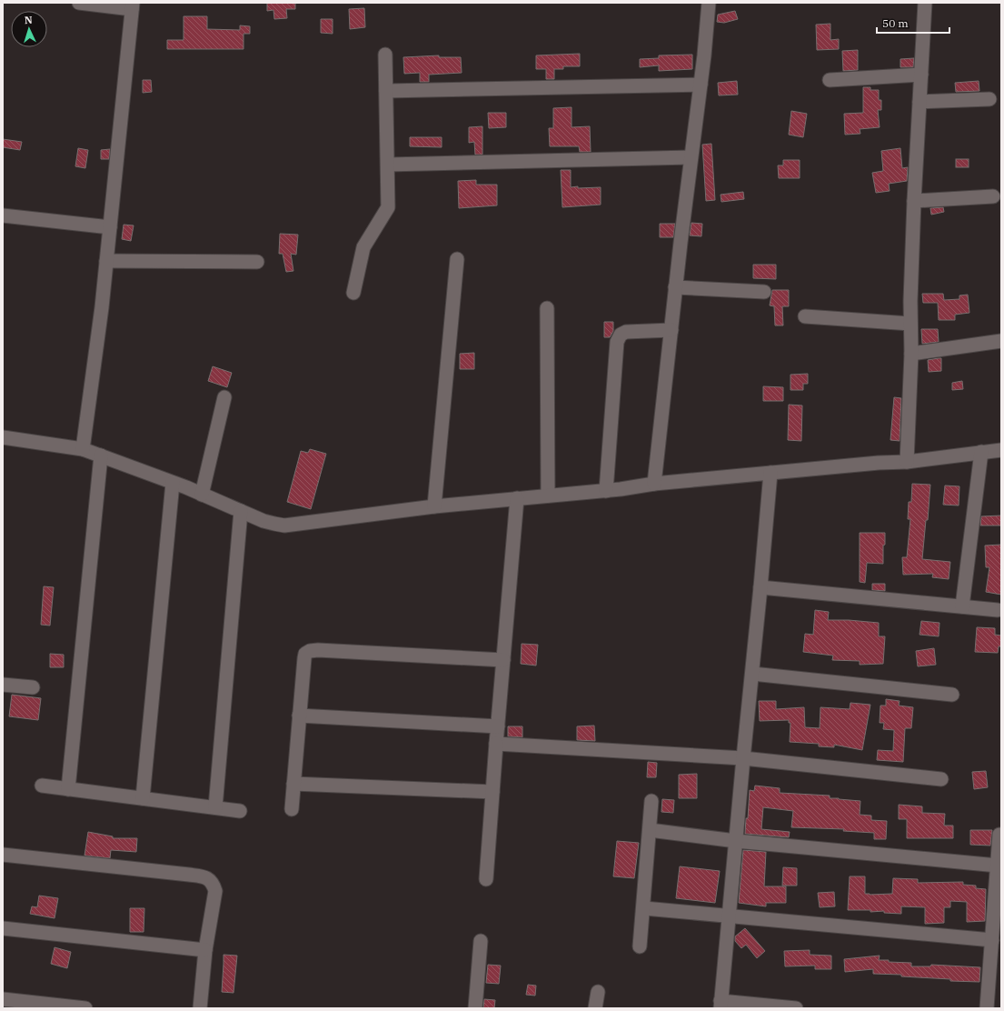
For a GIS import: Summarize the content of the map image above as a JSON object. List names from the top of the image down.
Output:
{
  "scale_bar": "50 m",
  "north": "top"
}
